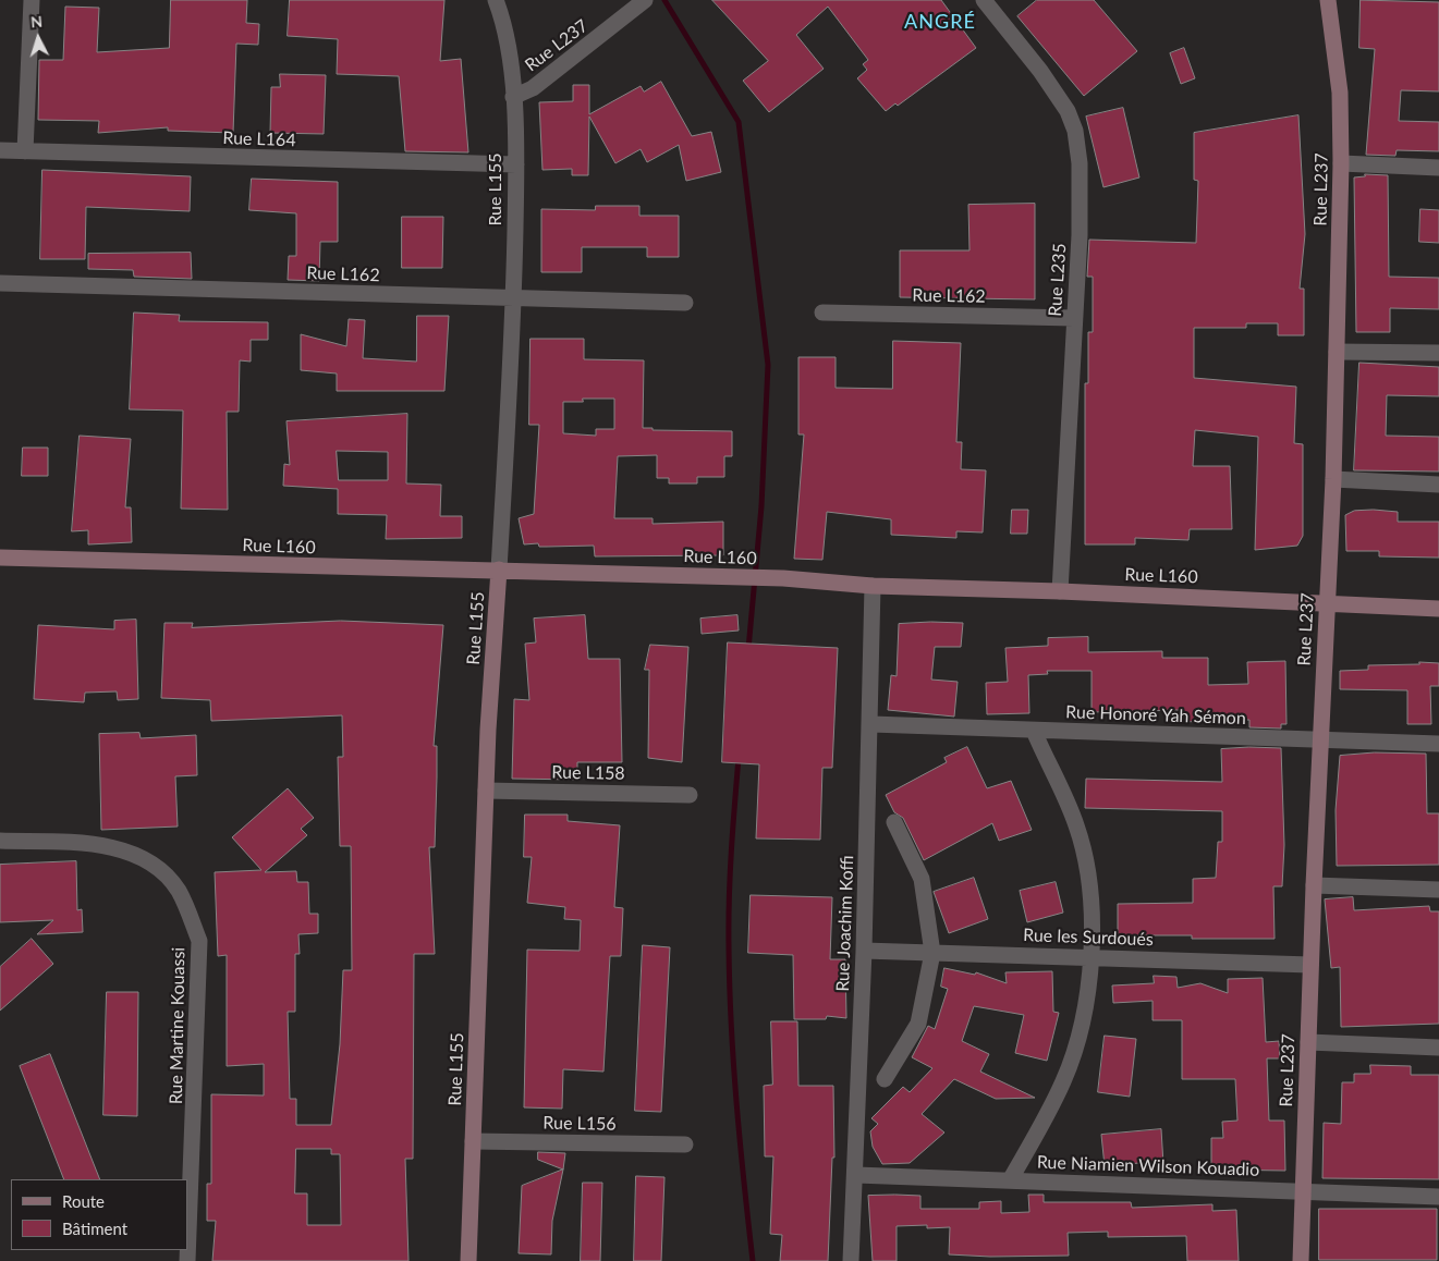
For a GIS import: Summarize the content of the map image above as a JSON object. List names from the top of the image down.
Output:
{
  "streets": {
    "street": [
      "Rue L237",
      "Rue L164",
      "Rue L155",
      "Rue L162",
      "Rue L235",
      "Rue L160",
      "Rue Honoré Yah Sémon",
      "Rue L158",
      "Rue Joachim Koffi",
      "Rue les Surdoués",
      "Rue Martine Kouassi",
      "Rue L156",
      "Rue Niamien Wilson Kouadio"
    ]
  },
  "crossings": [
    ["Rue L237", "Rue L155"],
    ["Rue L237", "Rue L160"],
    ["Rue L237", "Rue Honoré Yah Sémon"],
    ["Rue L237", "Rue les Surdoués"],
    ["Rue L237", "Rue Niamien Wilson Kouadio"],
    ["Rue L164", "Rue L155"],
    ["Rue L155", "Rue L162"],
    ["Rue L155", "Rue L160"],
    ["Rue L155", "Rue L158"],
    ["Rue L155", "Rue L156"],
    ["Rue L162", "Rue L235"],
    ["Rue L235", "Rue L160"],
    ["Rue L160", "Rue Joachim Koffi"],
    ["Rue Honoré Yah Sémon", "Rue Joachim Koffi"],
    ["Rue Joachim Koffi", "Rue les Surdoués"],
    ["Rue Joachim Koffi", "Rue Niamien Wilson Kouadio"]
  ],
  "districts": ["ANGRÉ"],
  "legend": ["Route", "Bâtiment"],
  "north": "top"
}
